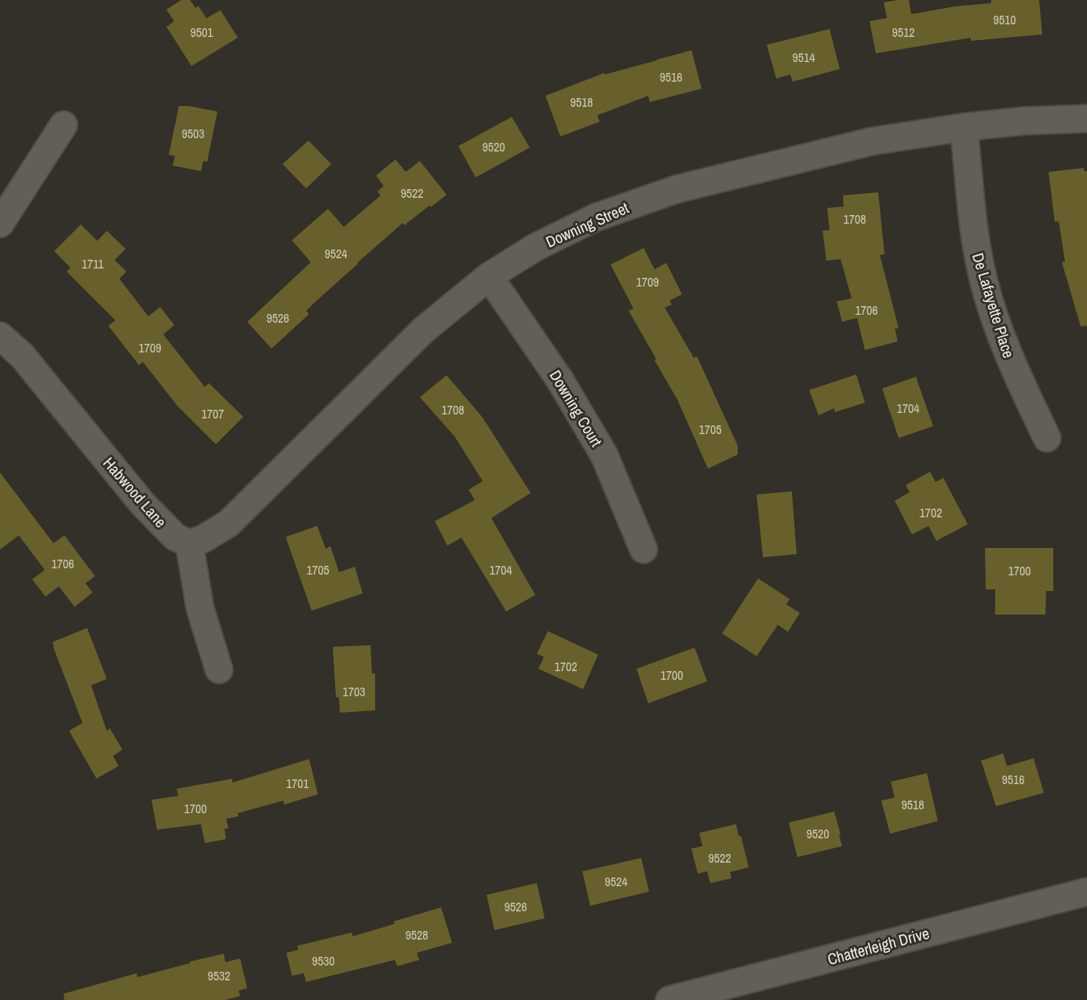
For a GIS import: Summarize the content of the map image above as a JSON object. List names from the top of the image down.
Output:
{
  "streets": {
    "street": [
      "Downing Street",
      "De Lafayette Place",
      "Downing Court",
      "Habwood Lane",
      "Chatterleigh Drive"
    ]
  },
  "crossings": [
    ["Downing Street", "De Lafayette Place"],
    ["Downing Street", "Downing Court"],
    ["Downing Street", "Habwood Lane"]
  ],
  "house_numbers": [
    "9510",
    "9501",
    "9512",
    "9514",
    "9516",
    "9518",
    "9503",
    "9520",
    "9522",
    "1708",
    "9524",
    "1711",
    "1709",
    "1706",
    "9526",
    "1709",
    "1704",
    "1708",
    "1707",
    "1705",
    "1702",
    "1706",
    "1705",
    "1704",
    "1700",
    "1702",
    "1700",
    "1703",
    "9516",
    "1701",
    "9518",
    "1700",
    "9520",
    "9522",
    "9524",
    "9526",
    "9528",
    "9530",
    "9532"
  ]
}
